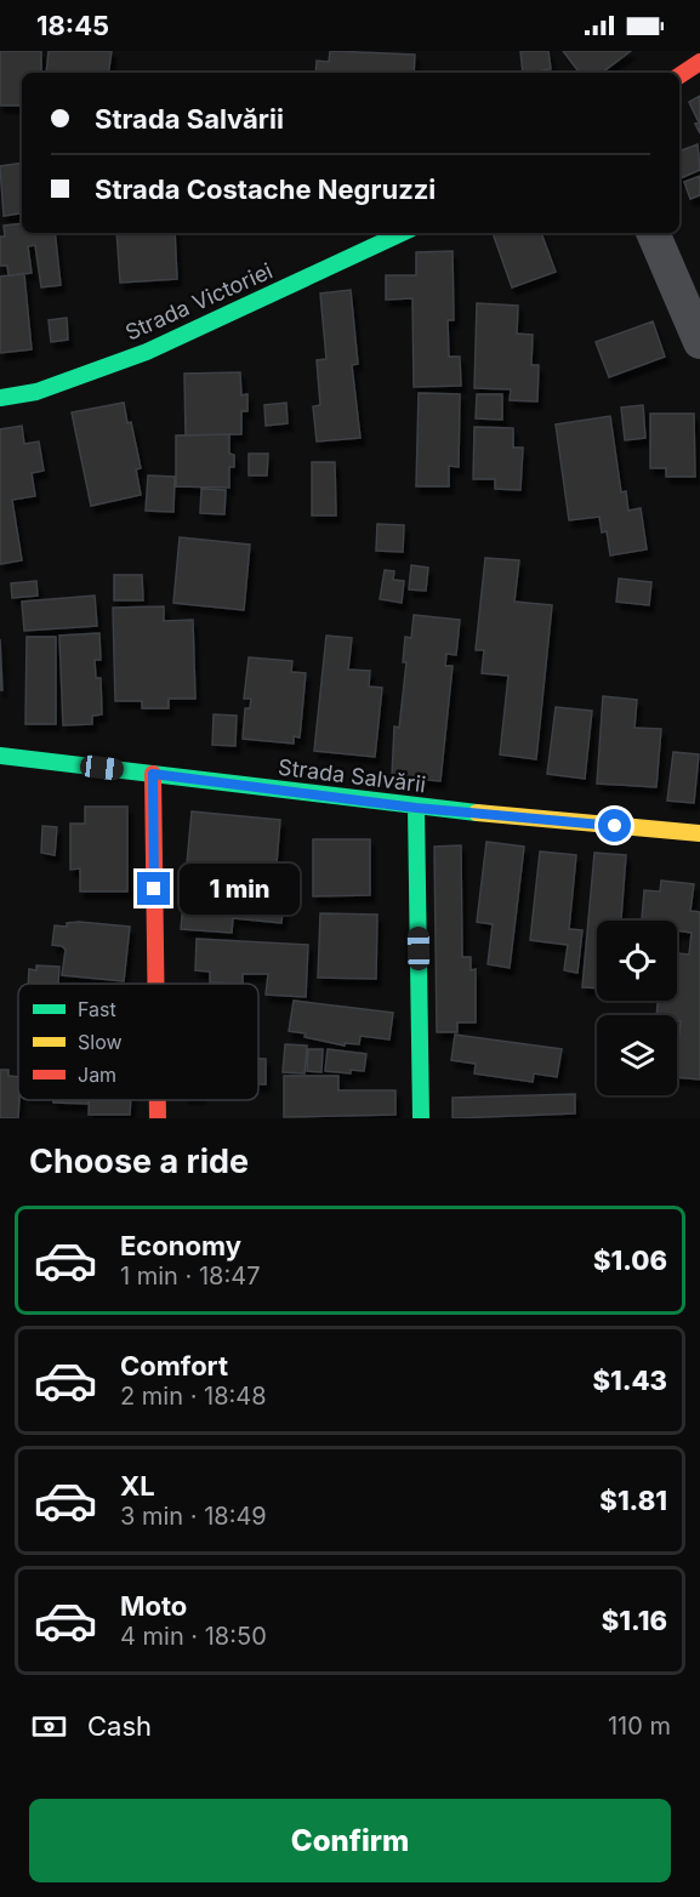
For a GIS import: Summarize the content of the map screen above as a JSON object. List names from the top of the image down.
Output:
{
  "streets": {
    "street": ["Strada Victoriei", "Strada Salvării"]
  },
  "legend": ["Fast", "Slow", "Jam"],
  "page": {
    "status": "18:45",
    "banner": ["Strada Salvării", "Strada Costache Negruzzi"],
    "bubble": "1 min",
    "heading": "Choose a ride",
    "list": [
      {
        "name": "Economy",
        "note": "1 min · 18:47",
        "value": "$1.06"
      },
      {
        "name": "Comfort",
        "note": "2 min · 18:48",
        "value": "$1.43"
      },
      {
        "name": "XL",
        "note": "3 min · 18:49",
        "value": "$1.81"
      },
      {
        "name": "Moto",
        "note": "4 min · 18:50",
        "value": "$1.16"
      }
    ],
    "pay": ["Cash", "110 m"],
    "buttons": "Confirm"
  }
}
